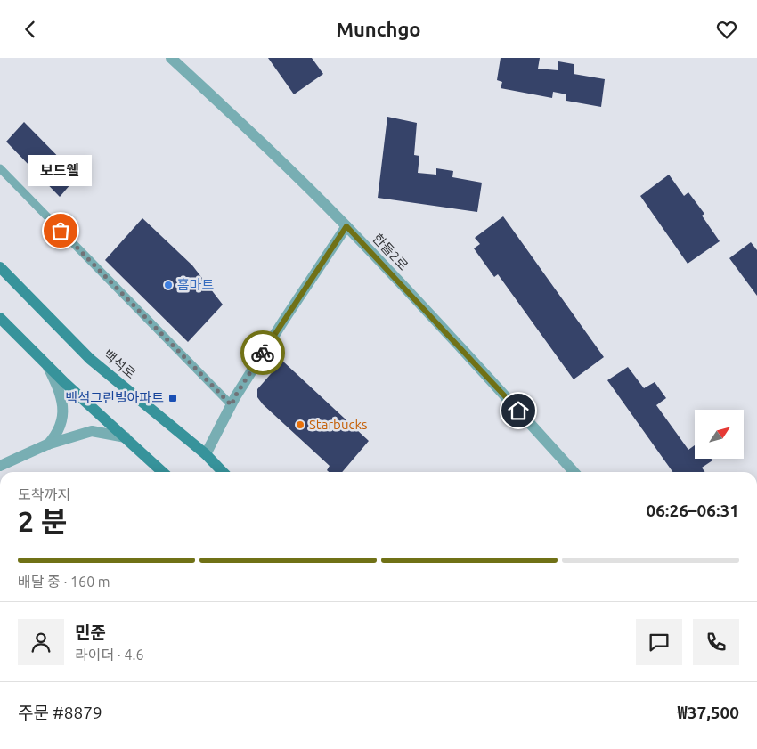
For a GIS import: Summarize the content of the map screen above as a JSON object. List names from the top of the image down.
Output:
{
  "streets": {
    "main road": ["백석로"],
    "street": ["한들2로"]
  },
  "places": {
    "other": ["보드웰", "홈마트", "Starbucks"],
    "transit": ["백석그린빌아파트"]
  },
  "north": "top right",
  "page": {
    "header": "Munchgo",
    "bubble": "보드웰",
    "heading": ["2 분", "도착까지", "06:26–06:31"],
    "panel": [
      "민준",
      "라이더 · 4.6",
      "주문 #8879",
      "₩37,500"
    ],
    "bar": "배달 중 · 160 m"
  }
}
